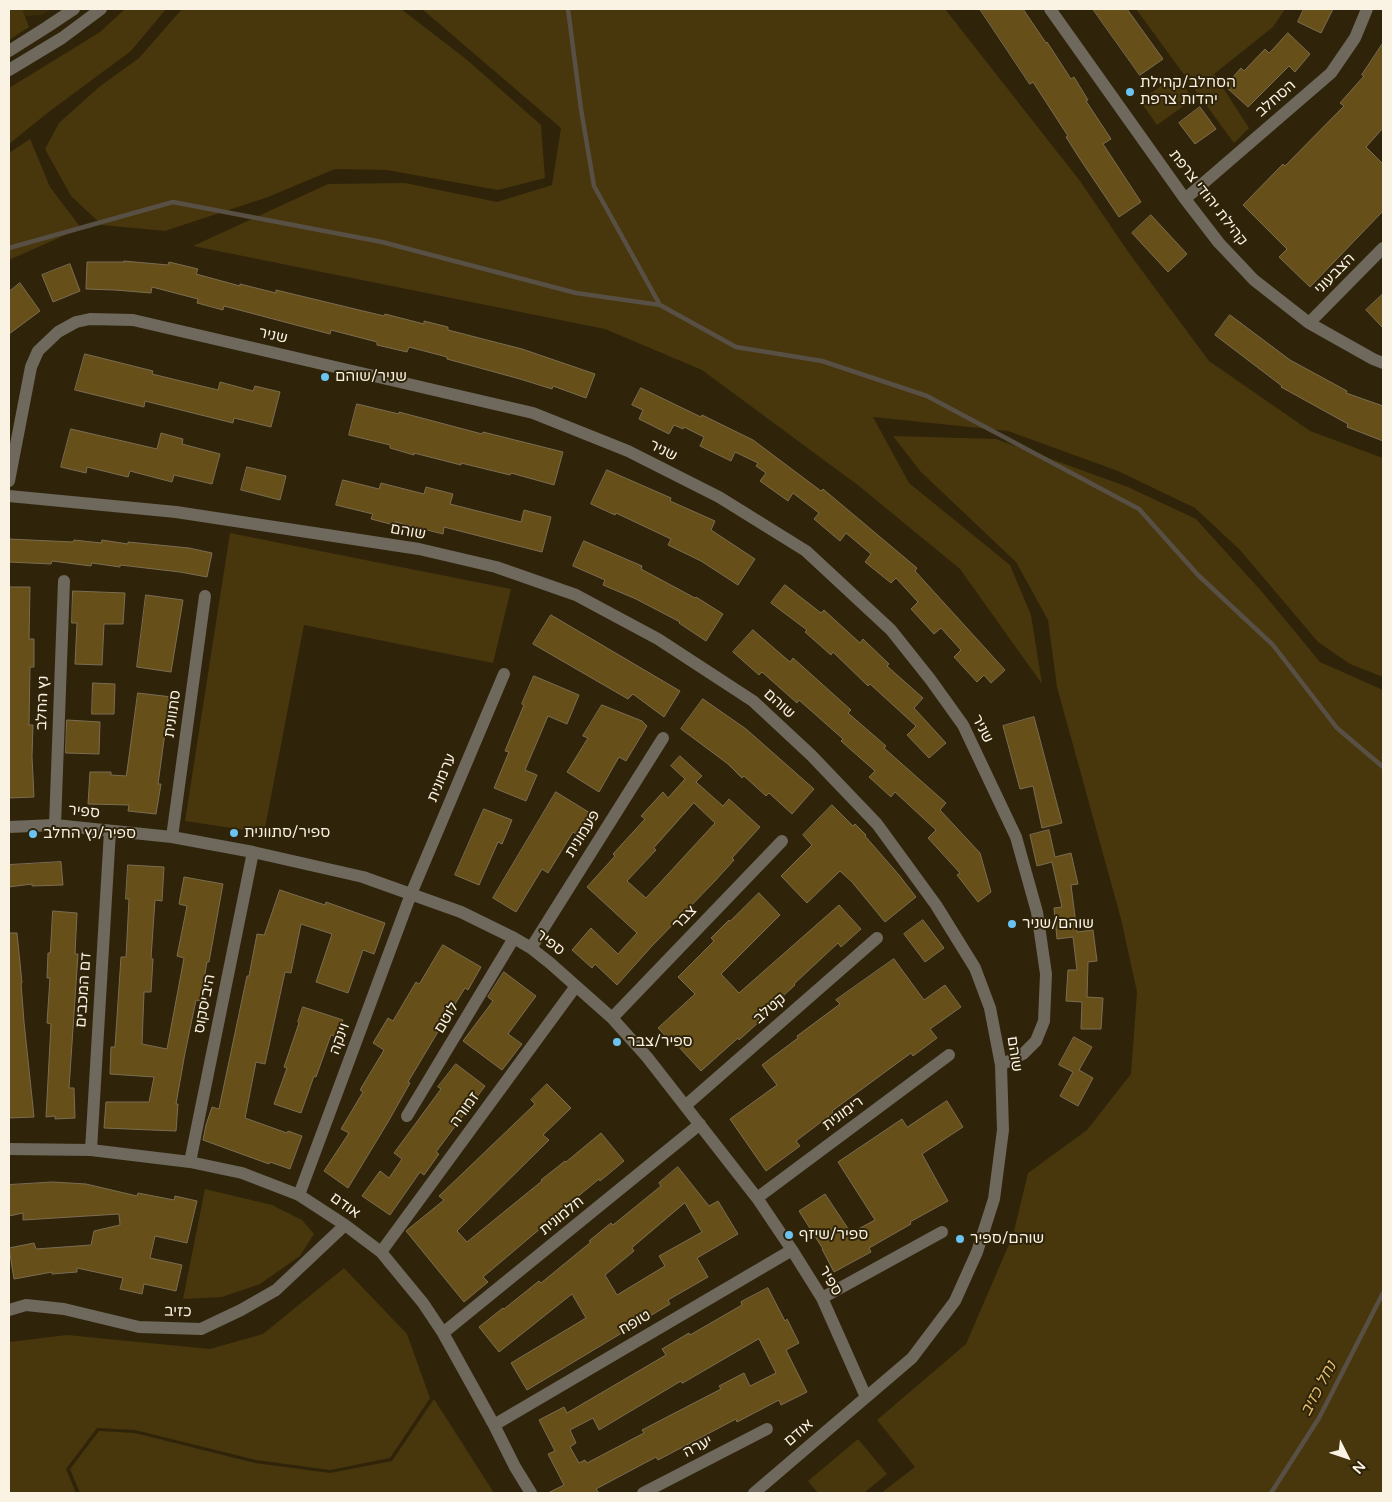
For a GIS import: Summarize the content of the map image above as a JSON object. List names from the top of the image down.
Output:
{
  "streets": {
    "street": [
      "הסחלב",
      "קהילת יהודי צרפת",
      "הצבעוני",
      "שניר",
      "שוהם",
      "נץ החלב",
      "סתוונית",
      "ערמונית",
      "ספיר",
      "פעמונית",
      "צבר",
      "דם המכבים",
      "היביסקוס",
      "קטלב",
      "לוטם",
      "וינקה",
      "זמורה",
      "רימונית",
      "אודם",
      "חלמונית",
      "כזיב",
      "טופח",
      "יערה"
    ]
  },
  "crossings": [
    ["הסחלב", "קהילת יהודי צרפת"],
    ["קהילת יהודי צרפת", "הצבעוני"],
    ["שניר", "שוהם"],
    ["שוהם", "ספיר"],
    ["שוהם", "אודם"],
    ["נץ החלב", "ספיר"],
    ["סתוונית", "ספיר"],
    ["ערמונית", "ספיר"],
    ["ערמונית", "וינקה"],
    ["ספיר", "פעמונית"],
    ["ספיר", "צבר"],
    ["ספיר", "דם המכבים"],
    ["ספיר", "היביסקוס"],
    ["ספיר", "קטלב"],
    ["ספיר", "לוטם"],
    ["ספיר", "וינקה"],
    ["ספיר", "זמורה"],
    ["ספיר", "רימונית"],
    ["ספיר", "אודם"],
    ["ספיר", "חלמונית"],
    ["ספיר", "טופח"],
    ["דם המכבים", "אודם"],
    ["היביסקוס", "אודם"],
    ["וינקה", "אודם"],
    ["זמורה", "אודם"],
    ["אודם", "חלמונית"],
    ["אודם", "כזיב"],
    ["אודם", "טופח"]
  ],
  "water": ["נחל כזיב"],
  "places": [
    "הסחלב/קהילת יהדות צרפת",
    "שניר/שוהם",
    "ספיר/סתוונית",
    "ספיר/נץ החלב",
    "שוהם/שניר",
    "ספיר/צבר",
    "ספיר/שיזף",
    "שוהם/ספיר"
  ],
  "north": "bottom right"
}
